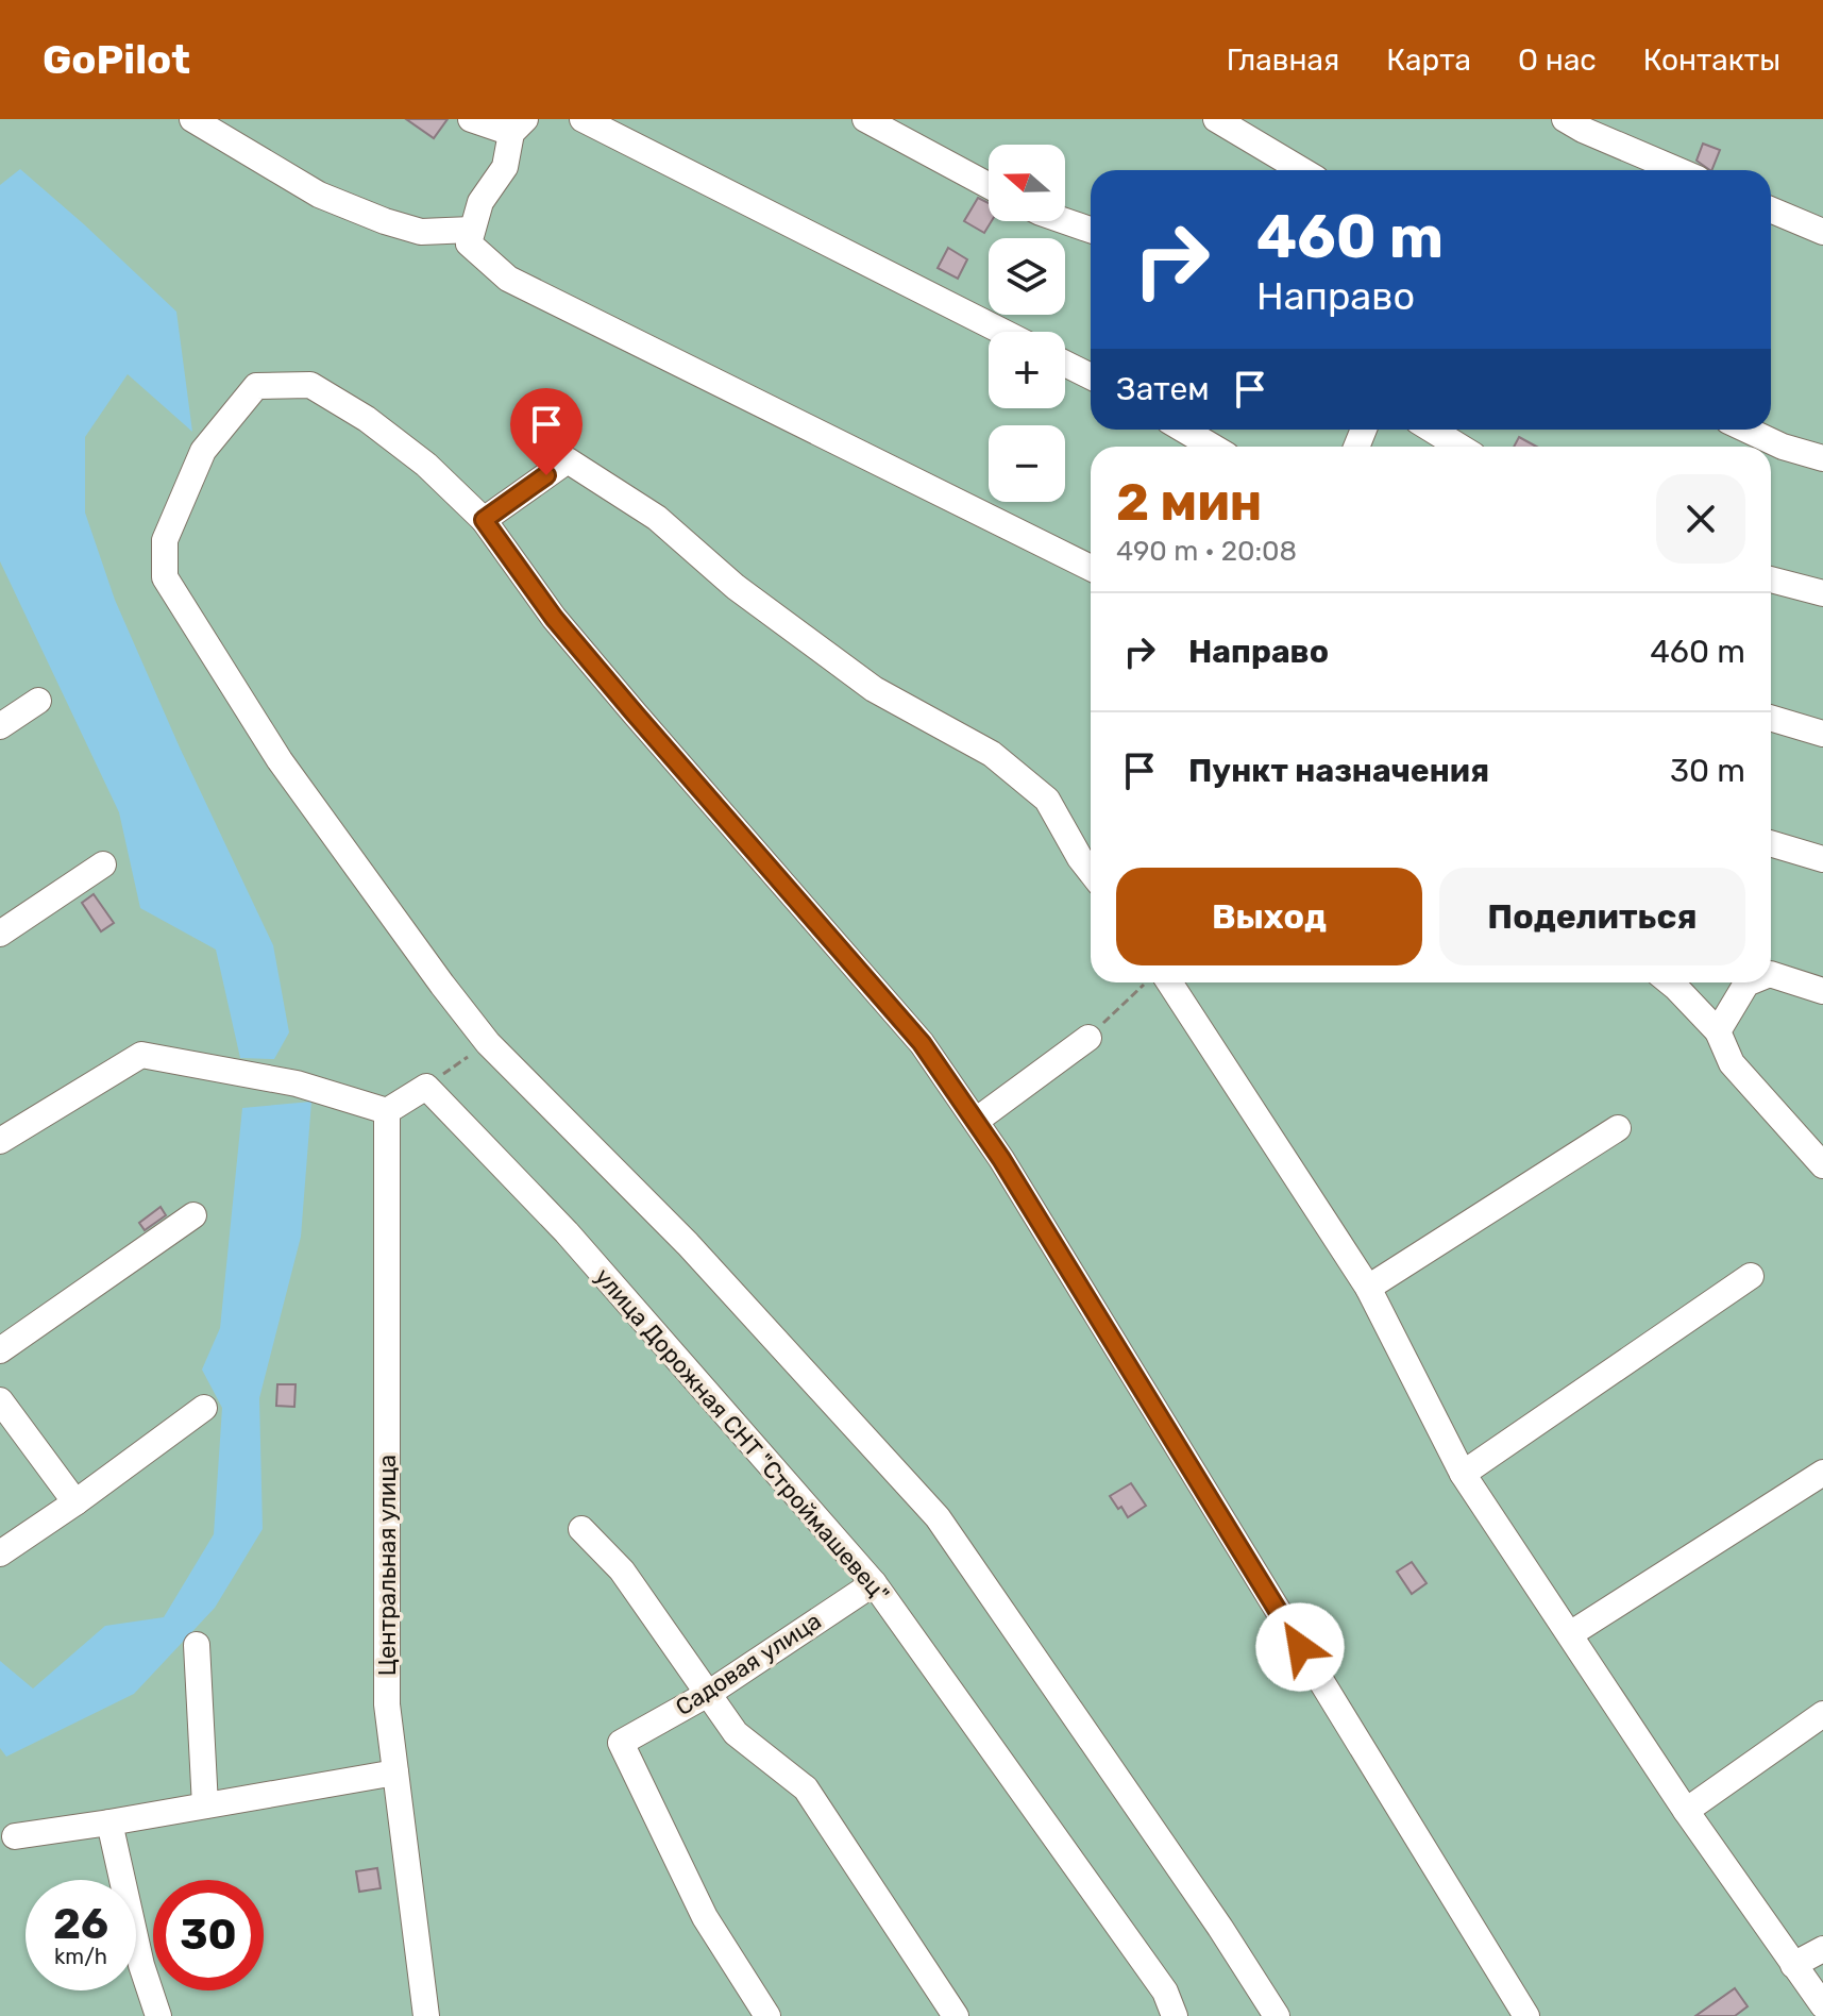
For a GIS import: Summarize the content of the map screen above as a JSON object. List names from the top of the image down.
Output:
{
  "streets": {
    "street": ["улица Дорожная СНТ \"Строймашевец\"", "Центральная улица", "Садовая улица"]
  },
  "crossings": [
    ["улица Дорожная СНТ \"Строймашевец\"", "Садовая улица"]
  ],
  "north": "left",
  "page": {
    "header": "GoPilot",
    "nav": [
      "Главная",
      "Карта",
      "О нас",
      "Контакты"
    ],
    "map_buttons": ["+", "−"],
    "turn": ["460 m", "Направо"],
    "then": "Затем",
    "heading": ["2 мин", "490 m · 20:08"],
    "list": [
      {
        "name": "Направо",
        "value": "460 m"
      },
      {
        "name": "Пункт назначения",
        "value": "30 m"
      }
    ],
    "buttons": ["Выход", "Поделиться"],
    "speed": "26 km/h",
    "limit": "30"
  }
}
